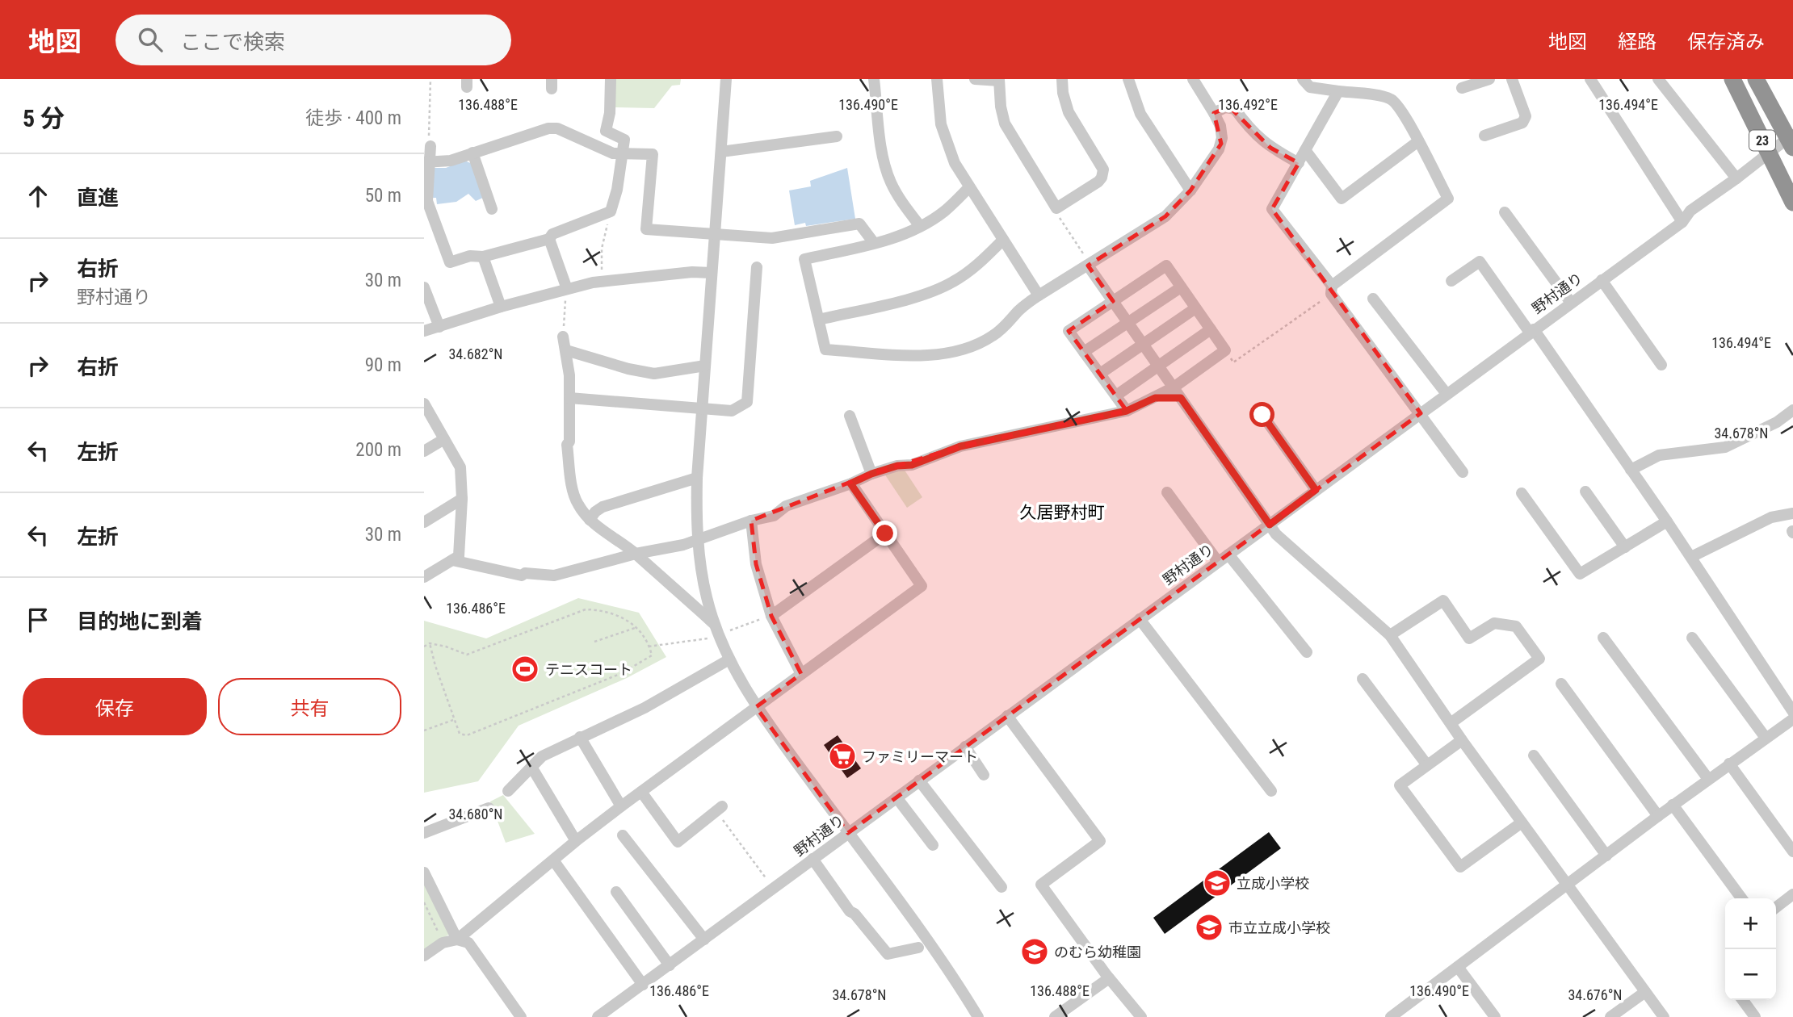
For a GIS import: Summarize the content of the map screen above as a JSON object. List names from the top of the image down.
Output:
{
  "streets": {
    "highway": ["23"],
    "street": ["野村通り"]
  },
  "crossings": [
    ["23", "野村通り"]
  ],
  "districts": ["久居野村町"],
  "places": {
    "sports": ["テニスコート"],
    "supermarket": ["ファミリーマート"],
    "school or university": ["立成小学校", "市立立成小学校", "のむら幼稚園"]
  },
  "page": {
    "header": "地図",
    "search": "ここで検索",
    "nav": ["地図", "経路", "保存済み"],
    "heading": ["5 分", "徒歩 · 400 m"],
    "list": [
      ["直進", "50 m"],
      ["右折", "野村通り", "30 m"],
      ["右折", "90 m"],
      ["左折", "200 m"],
      ["左折", "30 m"],
      "目的地に到着"
    ],
    "buttons": ["保存", "共有"],
    "map_buttons": ["+", "−"]
  },
  "coordinates": [
    "136.488°E",
    "136.490°E",
    "136.492°E",
    "136.494°E",
    "34.682°N",
    "34.678°N",
    "136.486°E",
    "34.680°N",
    "34.676°N"
  ]
}
